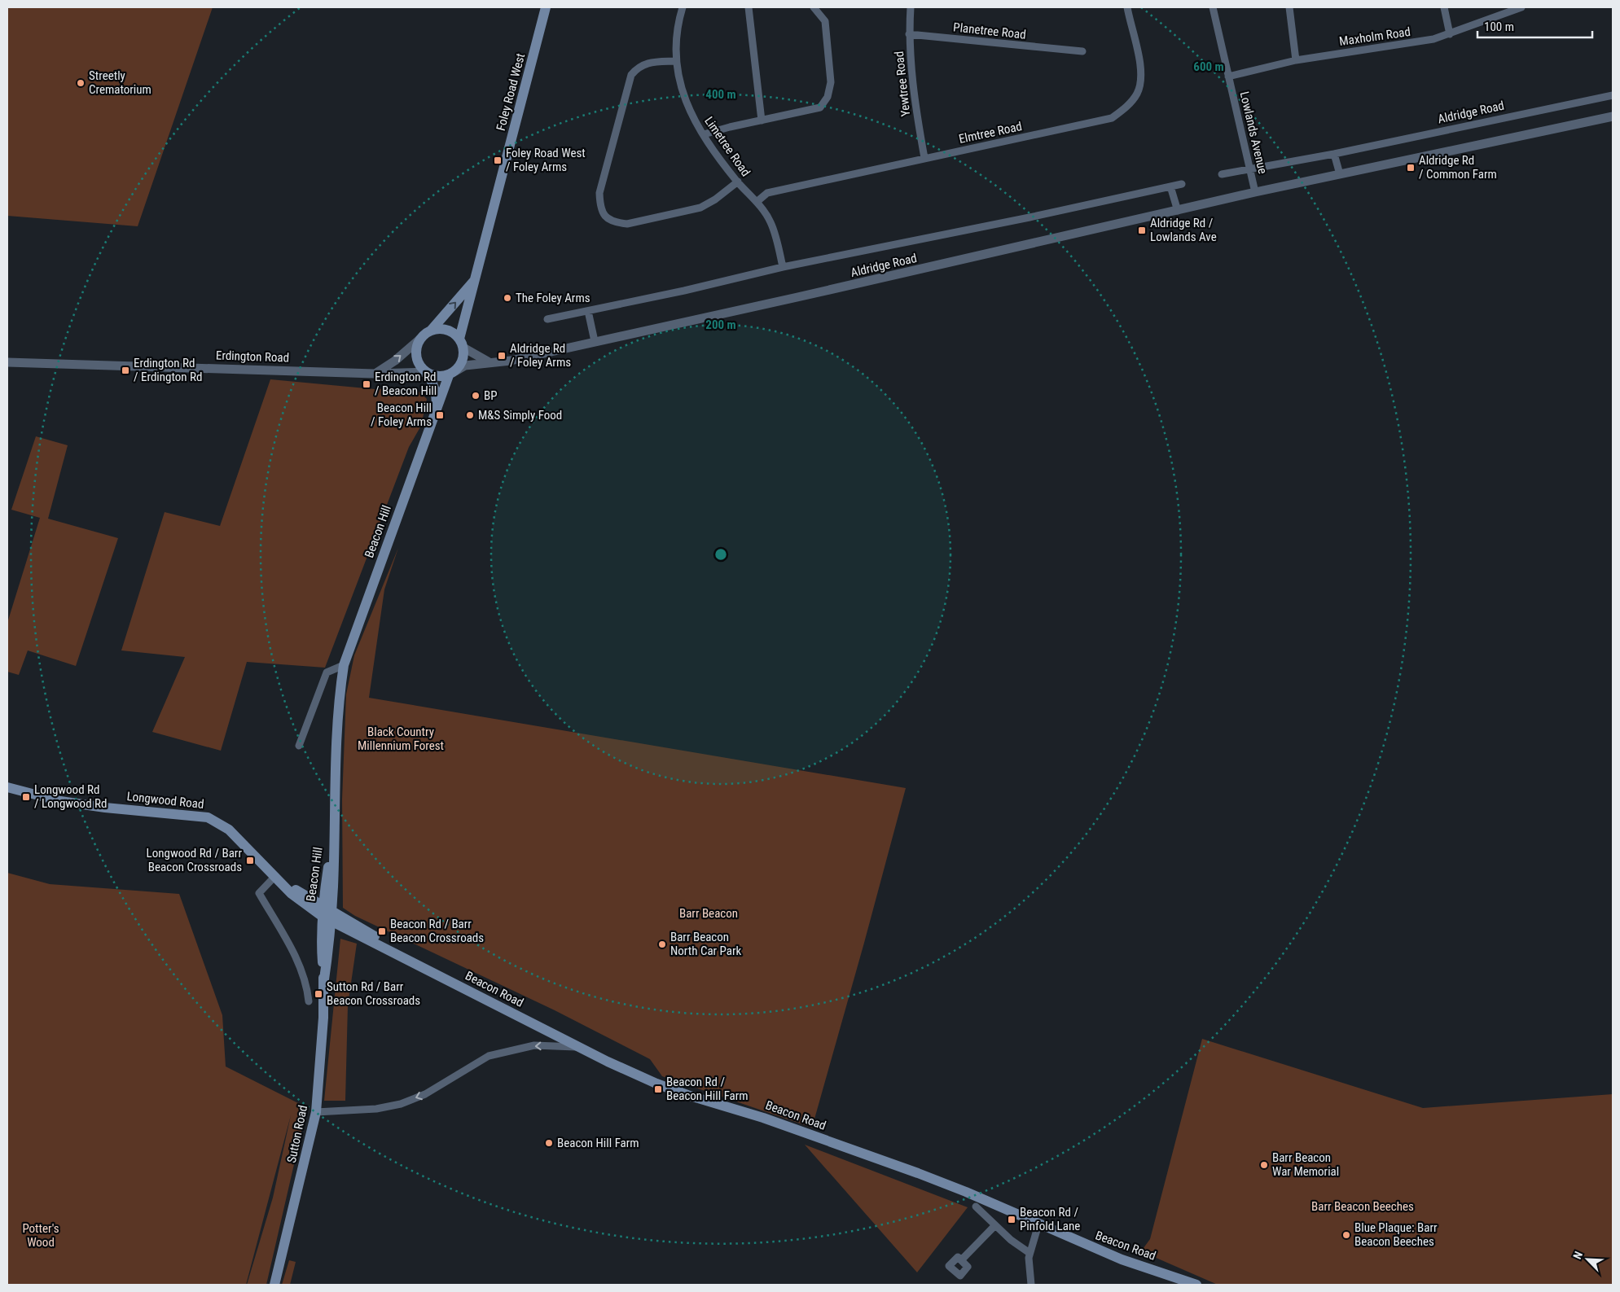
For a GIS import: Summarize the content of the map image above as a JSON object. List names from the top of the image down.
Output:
{
  "streets": {
    "main road": [
      "Foley Road West",
      "Beacon Hill",
      "Longwood Road",
      "Beacon Road",
      "Sutton Road"
    ],
    "street": [
      "Planetree Road",
      "Maxholm Road",
      "Yewtree Road",
      "Aldridge Road",
      "Elmtree Road",
      "Lowlands Avenue",
      "Limetree Road",
      "Erdington Road"
    ]
  },
  "crossings": [
    ["Planetree Road", "Yewtree Road"],
    ["Maxholm Road", "Lowlands Avenue"],
    ["Yewtree Road", "Elmtree Road"],
    ["Foley Road West", "Aldridge Road"],
    ["Foley Road West", "Erdington Road"],
    ["Foley Road West", "Beacon Hill"],
    ["Aldridge Road", "Lowlands Avenue"],
    ["Aldridge Road", "Limetree Road"],
    ["Aldridge Road", "Erdington Road"],
    ["Aldridge Road", "Beacon Hill"],
    ["Elmtree Road", "Limetree Road"],
    ["Erdington Road", "Beacon Hill"],
    ["Beacon Hill", "Longwood Road"],
    ["Beacon Hill", "Beacon Road"],
    ["Beacon Hill", "Sutton Road"],
    ["Longwood Road", "Beacon Road"],
    ["Longwood Road", "Sutton Road"],
    ["Beacon Road", "Sutton Road"]
  ],
  "parks": [
    "Black Country Millennium Forest",
    "Barr Beacon",
    "Barr Beacon Beeches",
    "Potter's Wood"
  ],
  "places": {
    "other": [
      "Streetly Crematorium",
      "The Foley Arms",
      "BP",
      "M&S Simply Food",
      "Barr Beacon North Car Park",
      "Beacon Hill Farm",
      "Barr Beacon War Memorial",
      "Blue Plaque: Barr Beacon Beeches"
    ],
    "transit": [
      "Foley Road West / Foley Arms",
      "Aldridge Rd / Common Farm",
      "Aldridge Rd / Lowlands Ave",
      "Aldridge Rd / Foley Arms",
      "Erdington Rd / Erdington Rd",
      "Erdington Rd / Beacon Hill",
      "Beacon Hill / Foley Arms",
      "Longwood Rd / Longwood Rd",
      "Longwood Rd / Barr Beacon Crossroads",
      "Beacon Rd / Barr Beacon Crossroads",
      "Sutton Rd / Barr Beacon Crossroads",
      "Beacon Rd / Beacon Hill Farm",
      "Beacon Rd / Pinfold Lane"
    ]
  },
  "scale_bar": "100 m",
  "north": "top left",
  "rings": ["600 m", "400 m", "200 m"]
}
